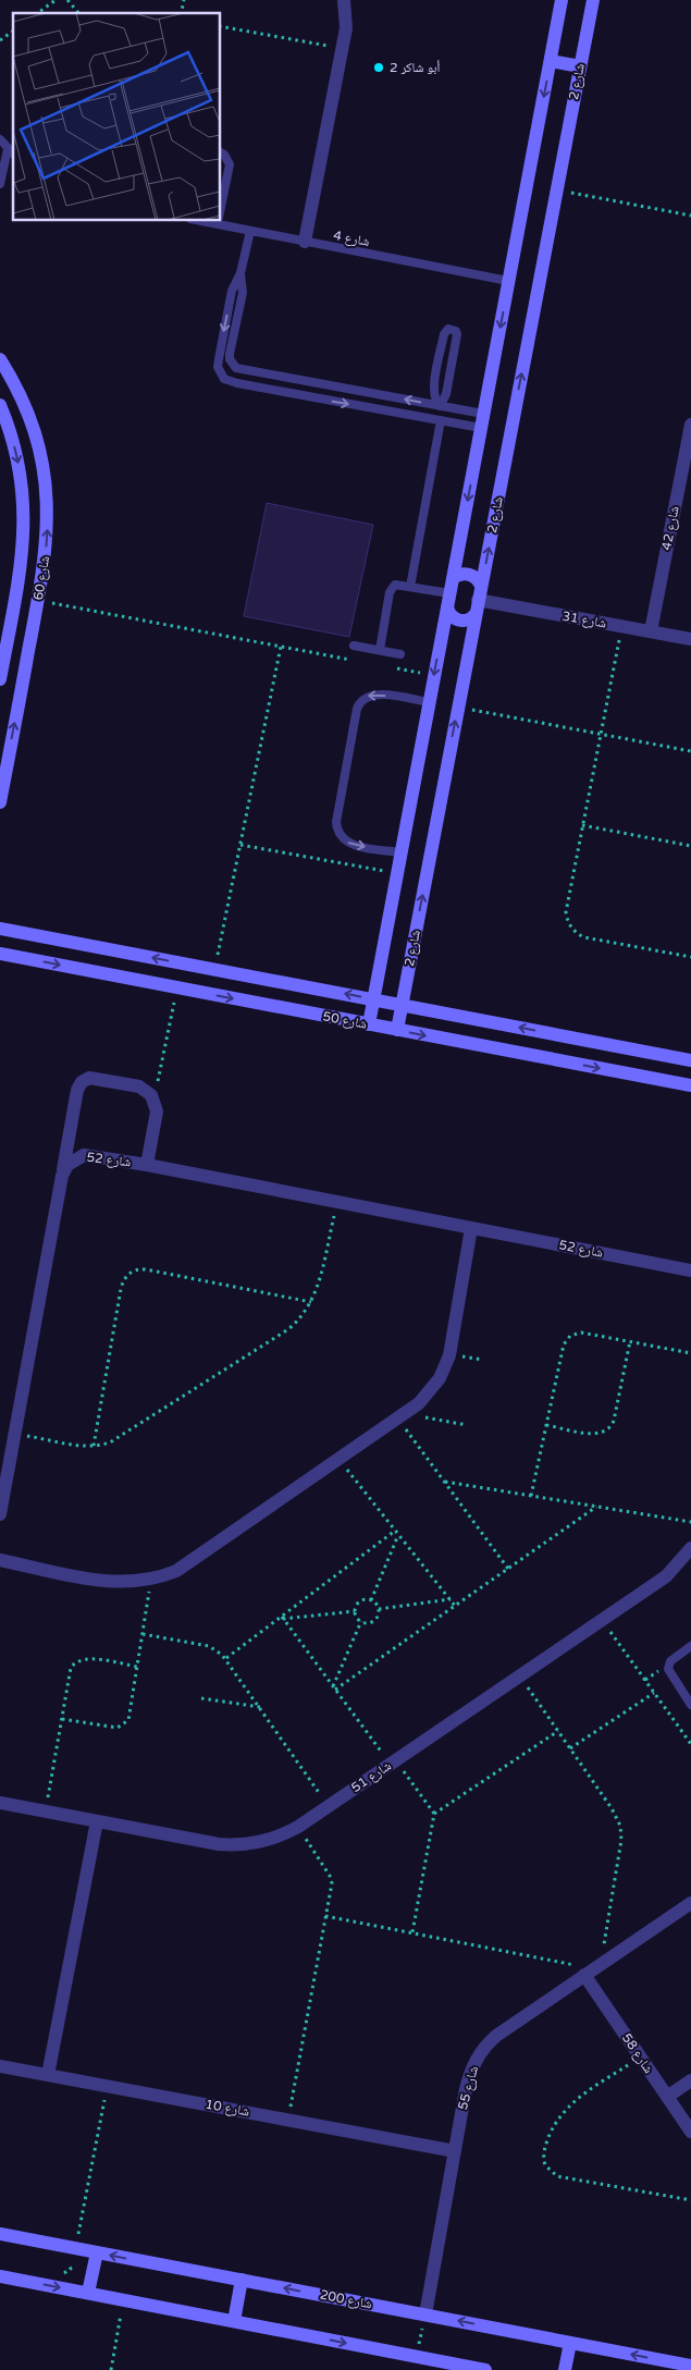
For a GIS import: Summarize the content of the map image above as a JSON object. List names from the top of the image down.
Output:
{
  "streets": {
    "street": [
      "شارع 2",
      "شارع 42",
      "شارع 60",
      "شارع 31",
      "شارع 50",
      "شارع 52",
      "شارع 51",
      "شارع 58",
      "شارع 55",
      "شارع 10",
      "شارع 200"
    ],
    "lane": ["شارع 4"]
  },
  "crossings": [
    ["شارع 2", "شارع 31"],
    ["شارع 2", "شارع 50"],
    ["شارع 42", "شارع 31"],
    ["شارع 58", "شارع 55"],
    ["شارع 55", "شارع 10"],
    ["شارع 55", "شارع 200"]
  ],
  "places": ["أبو شاكر 2"]
}
